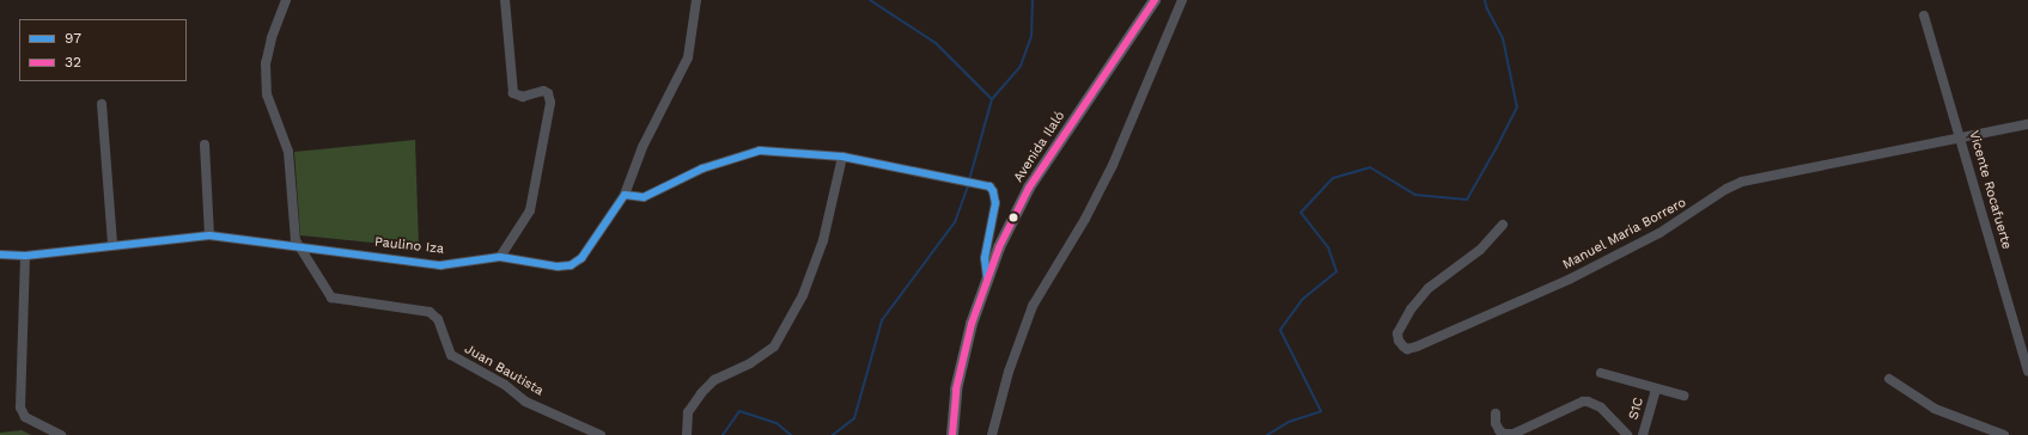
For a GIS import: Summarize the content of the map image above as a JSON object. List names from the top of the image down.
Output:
{
  "streets": {
    "main road": ["Avenida Ilaló"],
    "street": [
      "Vicente Rocafuerte",
      "Manuel Maria Borrero",
      "Paulino Iza",
      "Juan Bautista",
      "S1C"
    ]
  },
  "crossings": [
    ["Vicente Rocafuerte", "Manuel Maria Borrero"],
    ["Paulino Iza", "Juan Bautista"]
  ],
  "lines": ["transit line 32", "transit line 97"],
  "legend": ["97", "32"]
}
